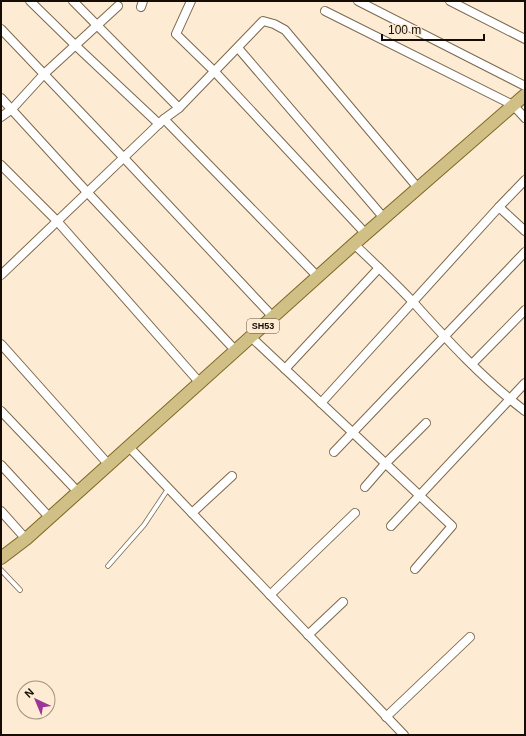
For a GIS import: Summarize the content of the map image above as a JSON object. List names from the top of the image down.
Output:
{
  "streets": {
    "main road": ["SH53"]
  },
  "scale_bar": "100 m",
  "north": "top left"
}
